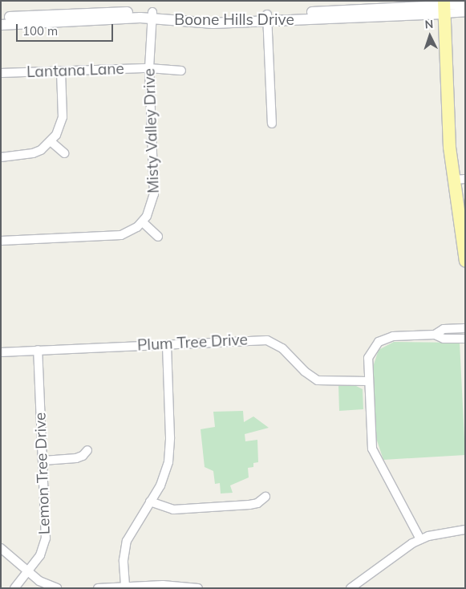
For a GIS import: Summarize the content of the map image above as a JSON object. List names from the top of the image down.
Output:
{
  "streets": {
    "street": [
      "Boone Hills Drive",
      "Lantana Lane",
      "Misty Valley Drive",
      "Plum Tree Drive",
      "Lemon Tree Drive"
    ]
  },
  "crossings": [
    ["Boone Hills Drive", "Misty Valley Drive"],
    ["Lantana Lane", "Misty Valley Drive"],
    ["Plum Tree Drive", "Lemon Tree Drive"]
  ],
  "scale_bar": "100 m",
  "north": "top"
}
